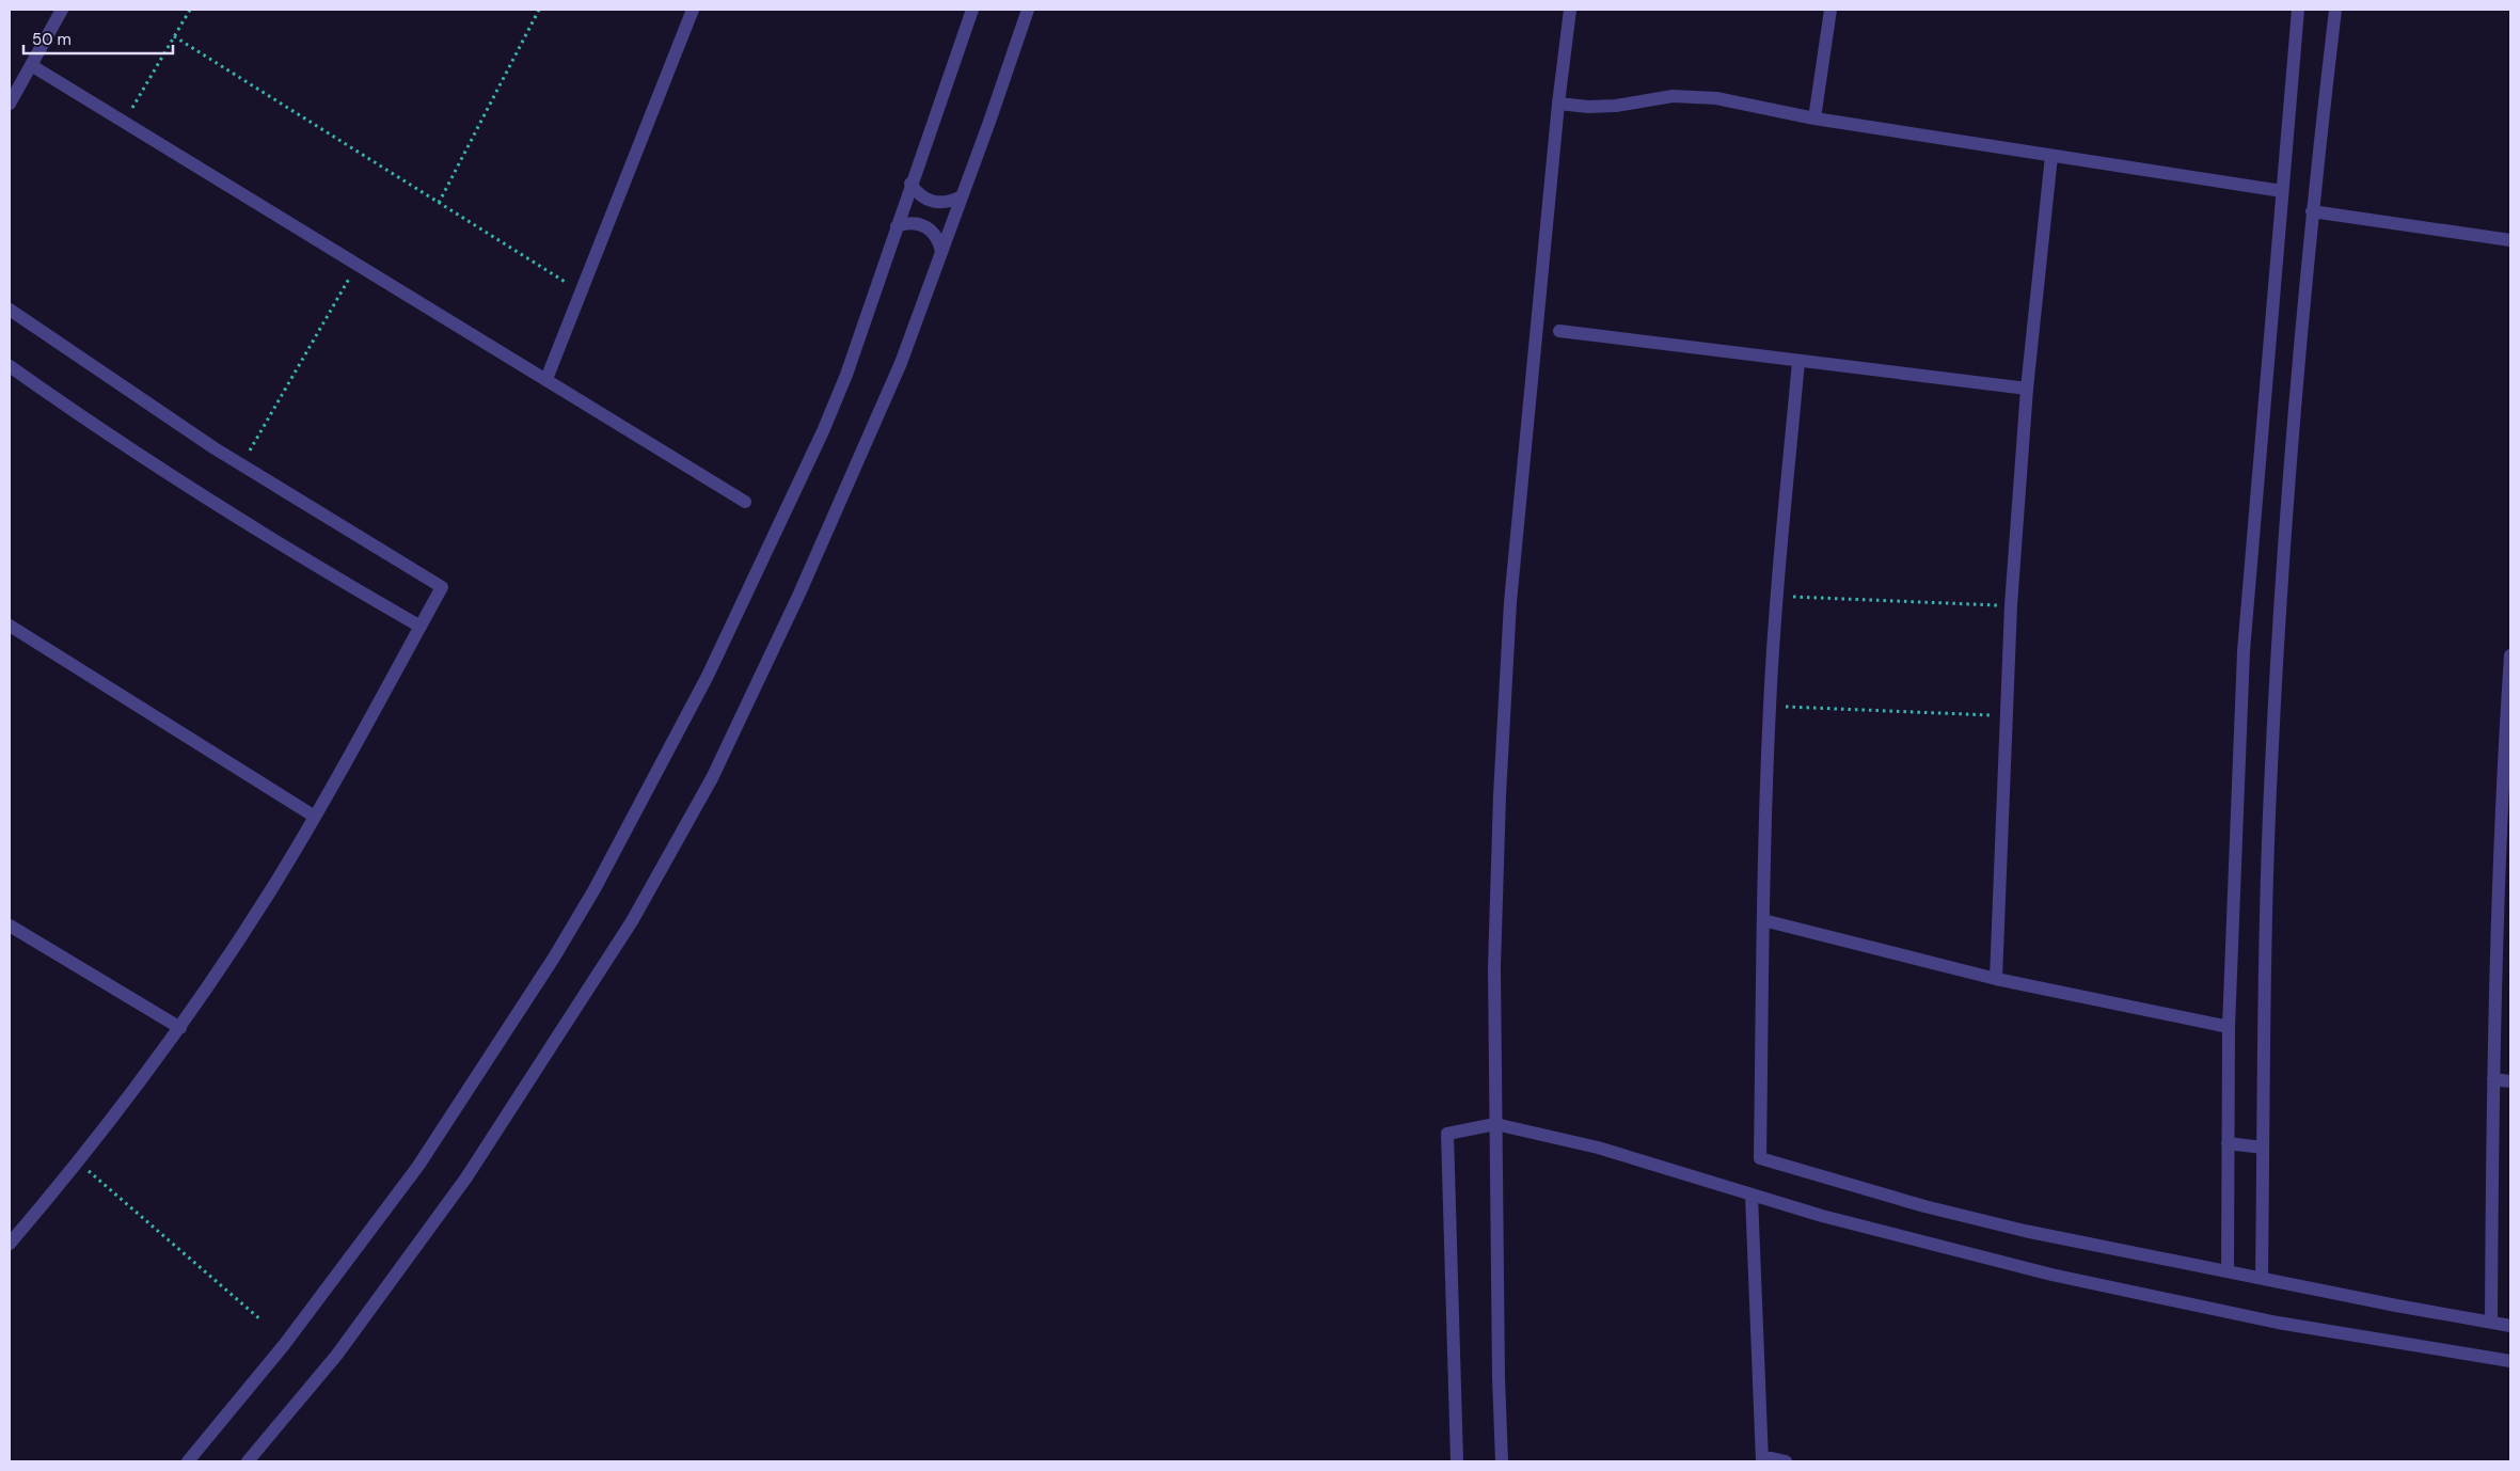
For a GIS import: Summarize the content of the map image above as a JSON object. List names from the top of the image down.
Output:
{
  "scale_bar": "50 m"
}
